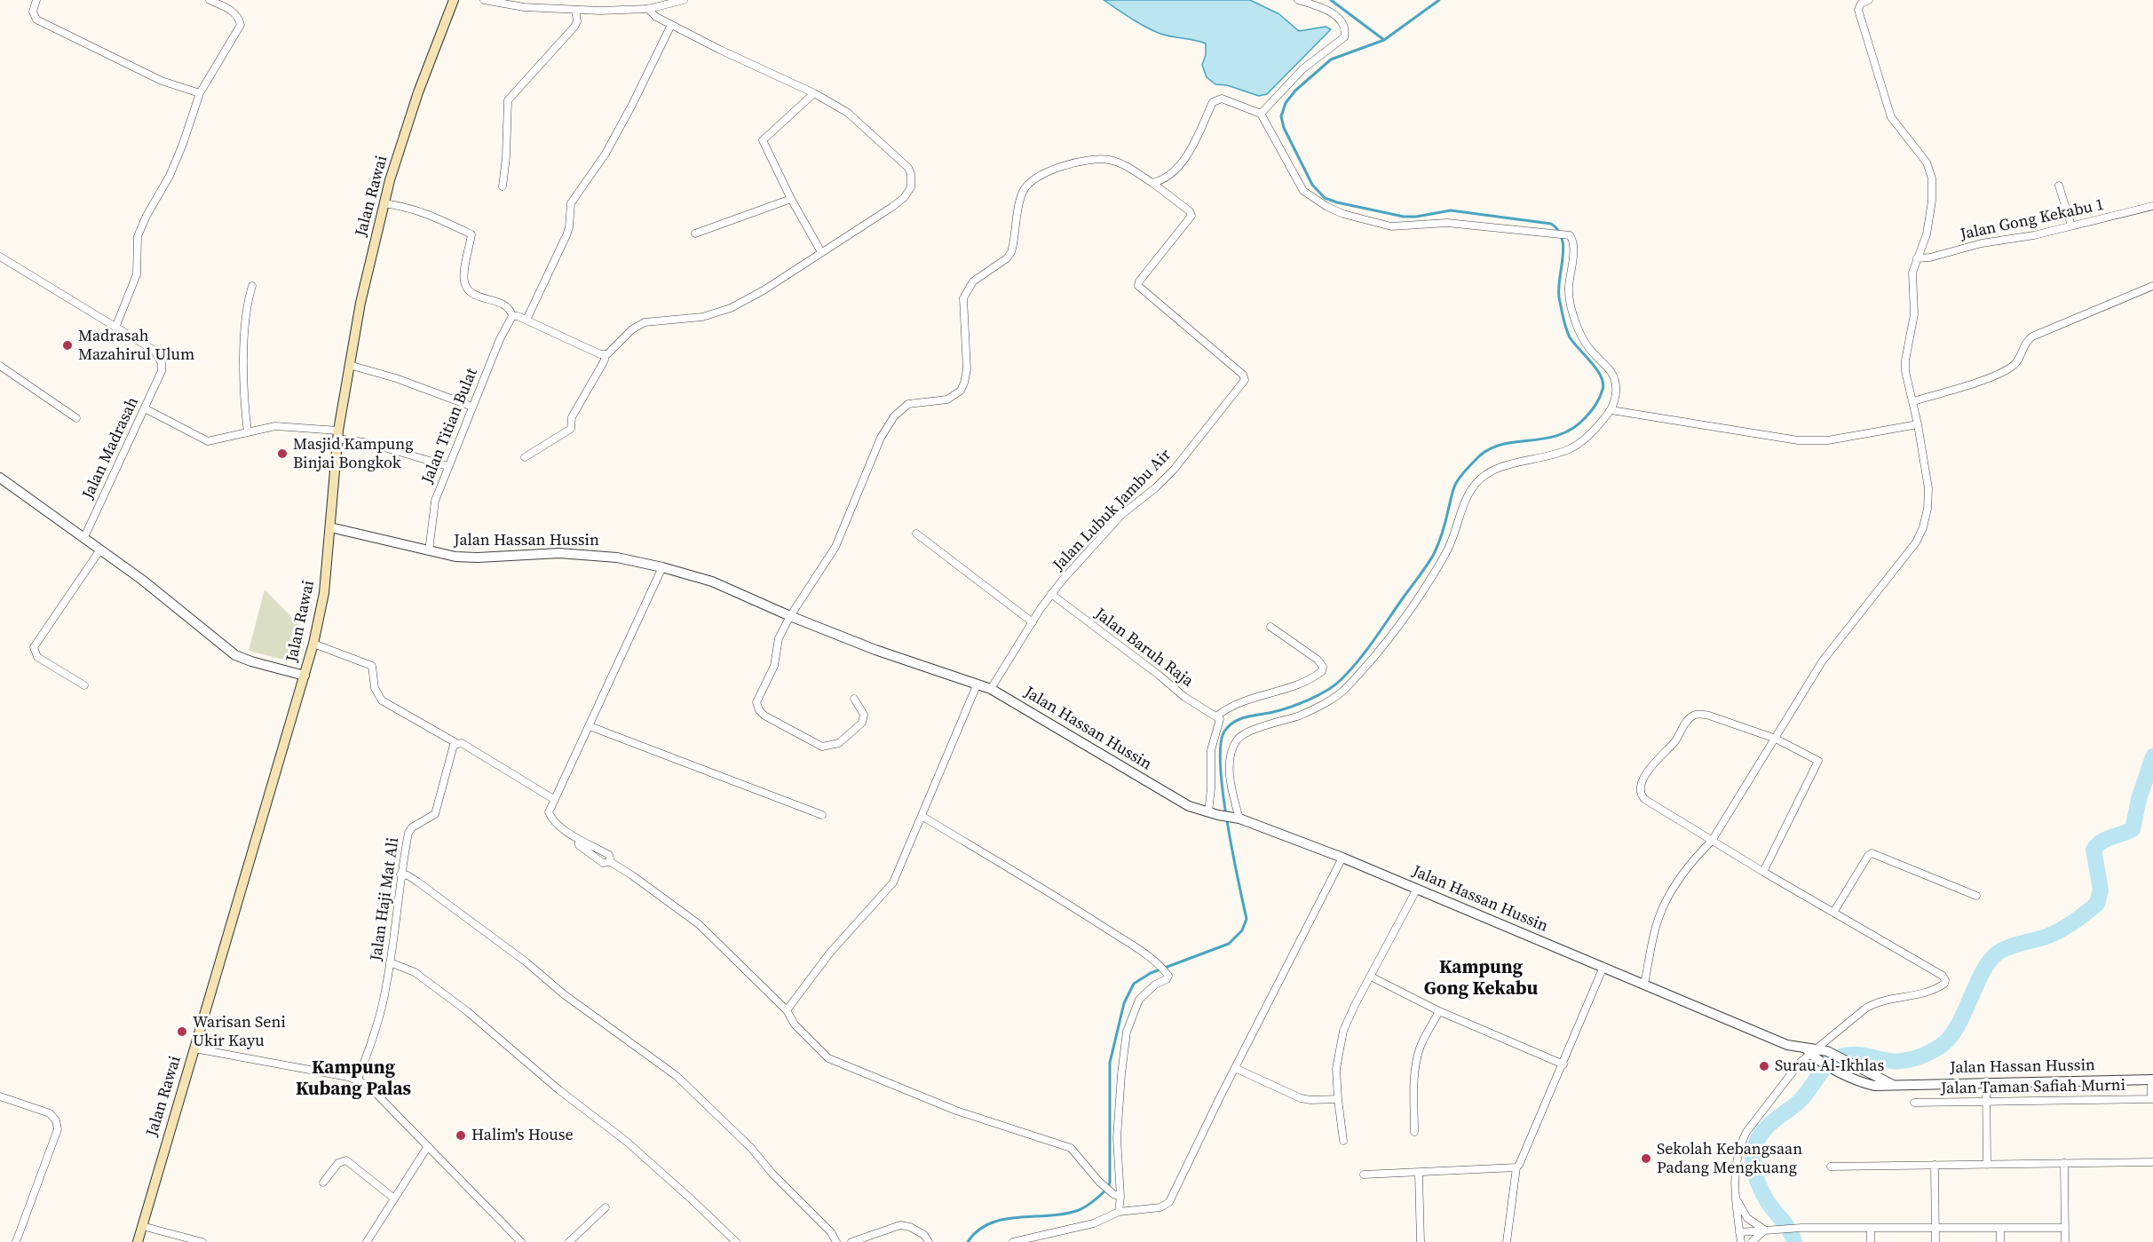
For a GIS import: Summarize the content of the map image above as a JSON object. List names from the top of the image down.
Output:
{
  "streets": {
    "main road": ["Jalan Rawai"],
    "street": [
      "Jalan Gong Kekabu 1",
      "Jalan Titian Bulat",
      "Jalan Madrasah",
      "Jalan Lubuk Jambu Air",
      "Jalan Hassan Hussin",
      "Jalan Baruh Raja",
      "Jalan Haji Mat Ali",
      "Jalan Taman Safiah Murni"
    ]
  },
  "crossings": [
    ["Jalan Rawai", "Jalan Hassan Hussin"],
    ["Jalan Titian Bulat", "Jalan Hassan Hussin"],
    ["Jalan Lubuk Jambu Air", "Jalan Hassan Hussin"],
    ["Jalan Lubuk Jambu Air", "Jalan Baruh Raja"]
  ],
  "districts": ["Kampung Gong Kekabu", "Kampung Kubang Palas"],
  "places": [
    "Madrasah Mazahirul Ulum",
    "Masjid Kampung Binjai Bongkok",
    "Warisan Seni Ukir Kayu",
    "Surau Al-Ikhlas",
    "Halim's House",
    "Sekolah Kebangsaan Padang Mengkuang"
  ]
}
